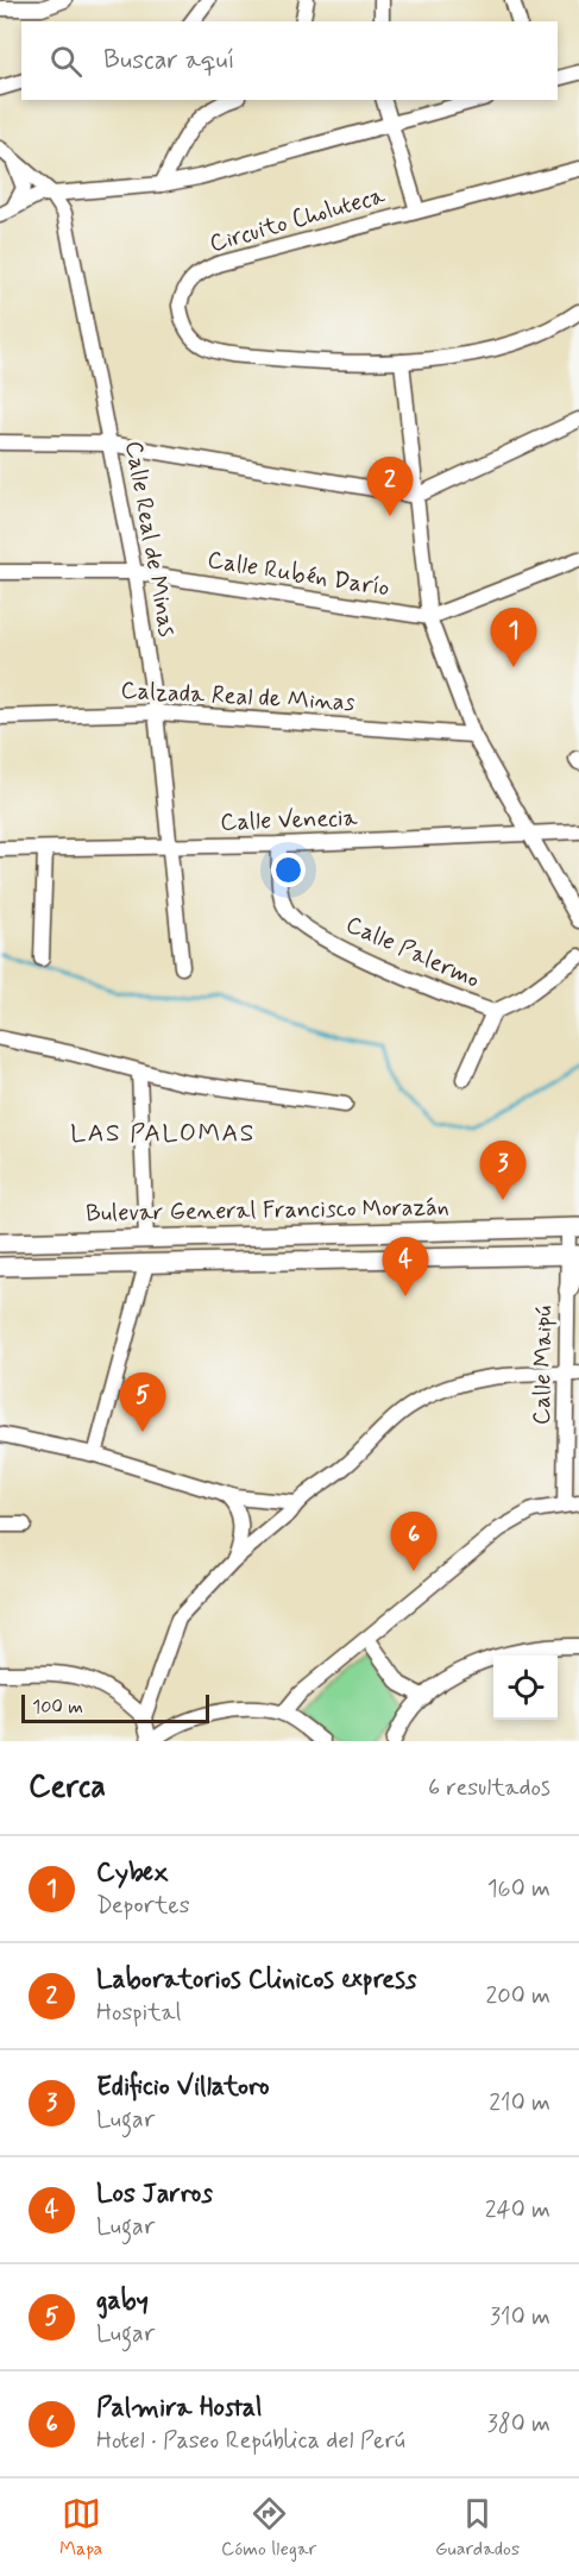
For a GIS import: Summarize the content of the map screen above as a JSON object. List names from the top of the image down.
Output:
{
  "streets": {
    "main road": ["Bulevar General Francisco Morazán"],
    "street": [
      "Circuito Choluteca",
      "Calle Real de Minas",
      "Calle Rubén Darío",
      "Calzada Real de Minas",
      "Calle Venecia",
      "Calle Palermo",
      "Calle Maipú"
    ]
  },
  "crossings": [
    ["Calle Real de Minas", "Calle Rubén Darío"],
    ["Calle Real de Minas", "Calzada Real de Minas"],
    ["Calle Real de Minas", "Calle Venecia"],
    ["Calle Venecia", "Calle Palermo"]
  ],
  "districts": ["LAS PALOMAS"],
  "scale_bar": "100 m",
  "page": {
    "search": "Buscar aquí",
    "pins": [
      "2",
      "1",
      "3",
      "4",
      "5",
      "6"
    ],
    "scale": "100 m",
    "heading": ["Cerca", "6 resultados"],
    "list": [
      {
        "mark": "1",
        "name": "Cybex",
        "note": "Deportes",
        "value": "160 m"
      },
      {
        "mark": "2",
        "name": "Laboratorios Clinicos express",
        "note": "Hospital",
        "value": "200 m"
      },
      {
        "mark": "3",
        "name": "Edificio Villatoro",
        "note": "Lugar",
        "value": "210 m"
      },
      {
        "mark": "4",
        "name": "Los Jarros",
        "note": "Lugar",
        "value": "240 m"
      },
      {
        "mark": "5",
        "name": "gaby",
        "note": "Lugar",
        "value": "310 m"
      },
      {
        "mark": "6",
        "name": "Palmira Hostal",
        "note": "Hotel · Paseo República del Perú",
        "value": "380 m"
      }
    ],
    "nav": ["Mapa", "Cómo llegar", "Guardados"]
  }
}
